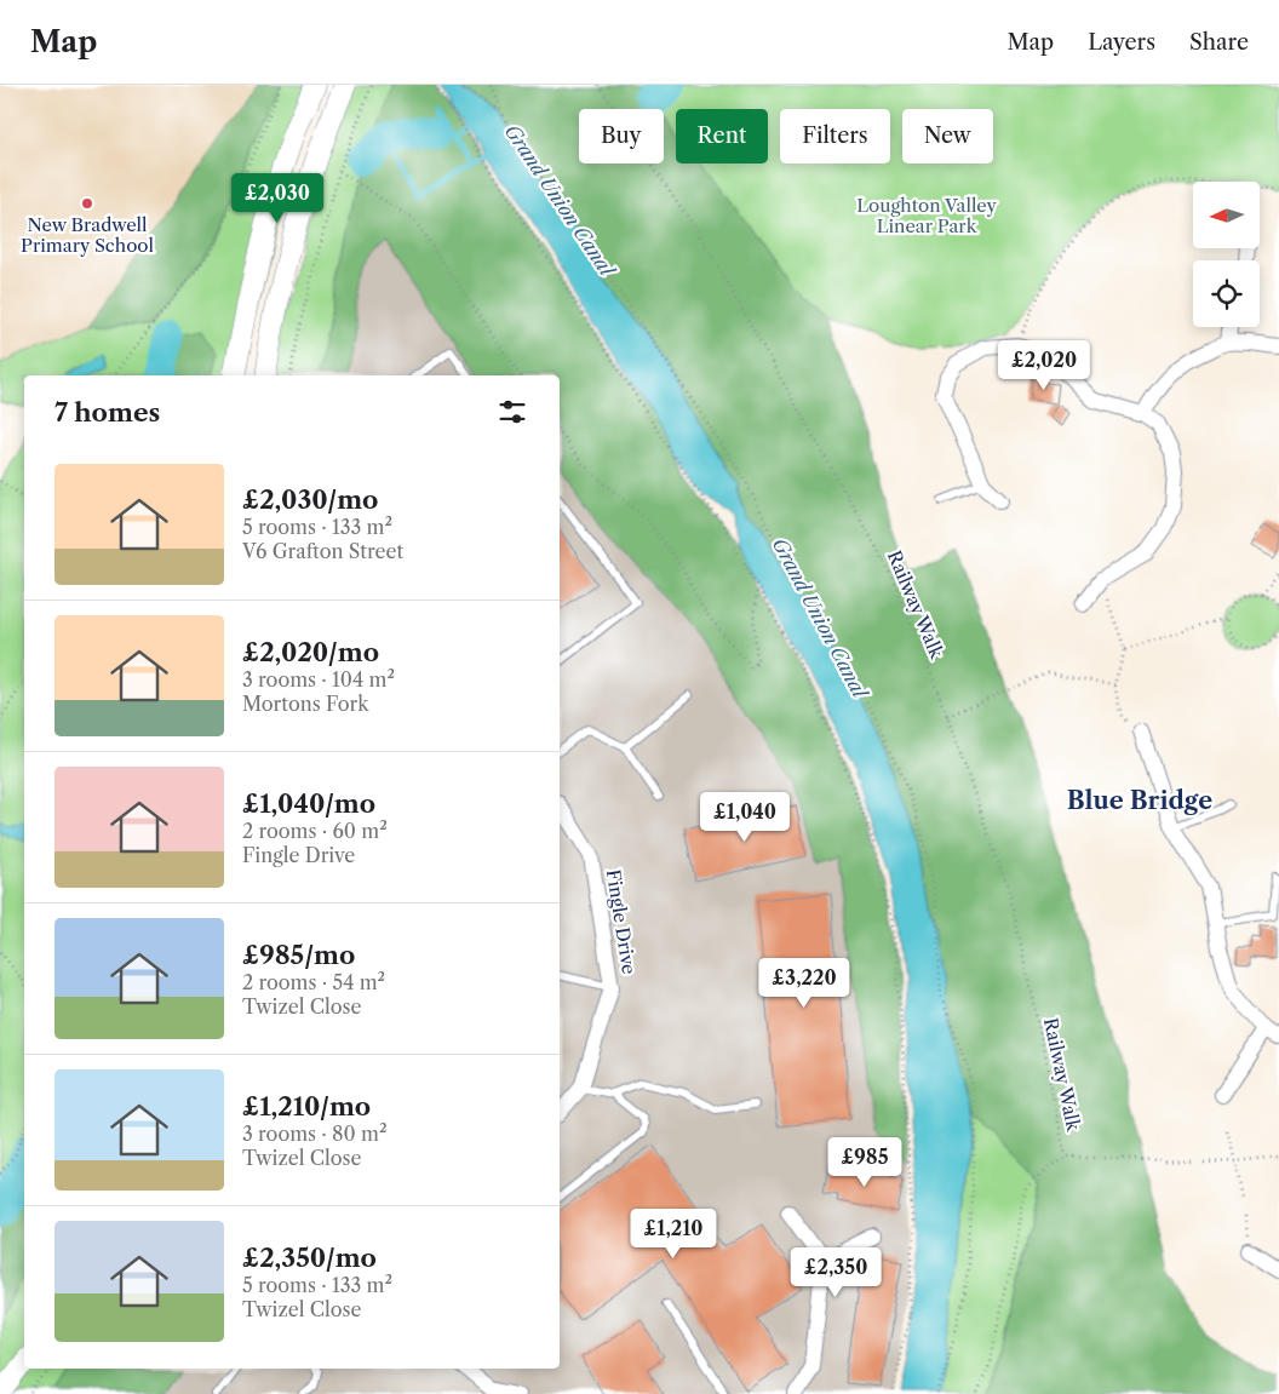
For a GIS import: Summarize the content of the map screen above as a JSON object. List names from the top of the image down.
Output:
{
  "streets": {
    "street": ["Fingle Drive"],
    "path": ["Railway Walk"]
  },
  "districts": ["Blue Bridge"],
  "water": ["Grand Union Canal"],
  "parks": ["Loughton Valley Linear Park"],
  "places": ["New Bradwell Primary School"],
  "north": "left",
  "page": {
    "header": "Map",
    "nav": ["Map", "Layers", "Share"],
    "chip": [
      "Buy",
      "Rent",
      "Filters",
      "New"
    ],
    "price": [
      "£2,030",
      "£2,020",
      "£1,040",
      "£3,220",
      "£985",
      "£1,210",
      "£2,350"
    ],
    "heading": "7 homes",
    "list": [
      {
        "name": "£2,030/mo",
        "note": "5 rooms · 133 m² · V6 Grafton Street"
      },
      {
        "name": "£2,020/mo",
        "note": "3 rooms · 104 m² · Mortons Fork"
      },
      {
        "name": "£1,040/mo",
        "note": "2 rooms · 60 m² · Fingle Drive"
      },
      {
        "name": "£985/mo",
        "note": "2 rooms · 54 m² · Twizel Close"
      },
      {
        "name": "£1,210/mo",
        "note": "3 rooms · 80 m² · Twizel Close"
      },
      {
        "name": "£2,350/mo",
        "note": "5 rooms · 133 m² · Twizel Close"
      }
    ]
  }
}
